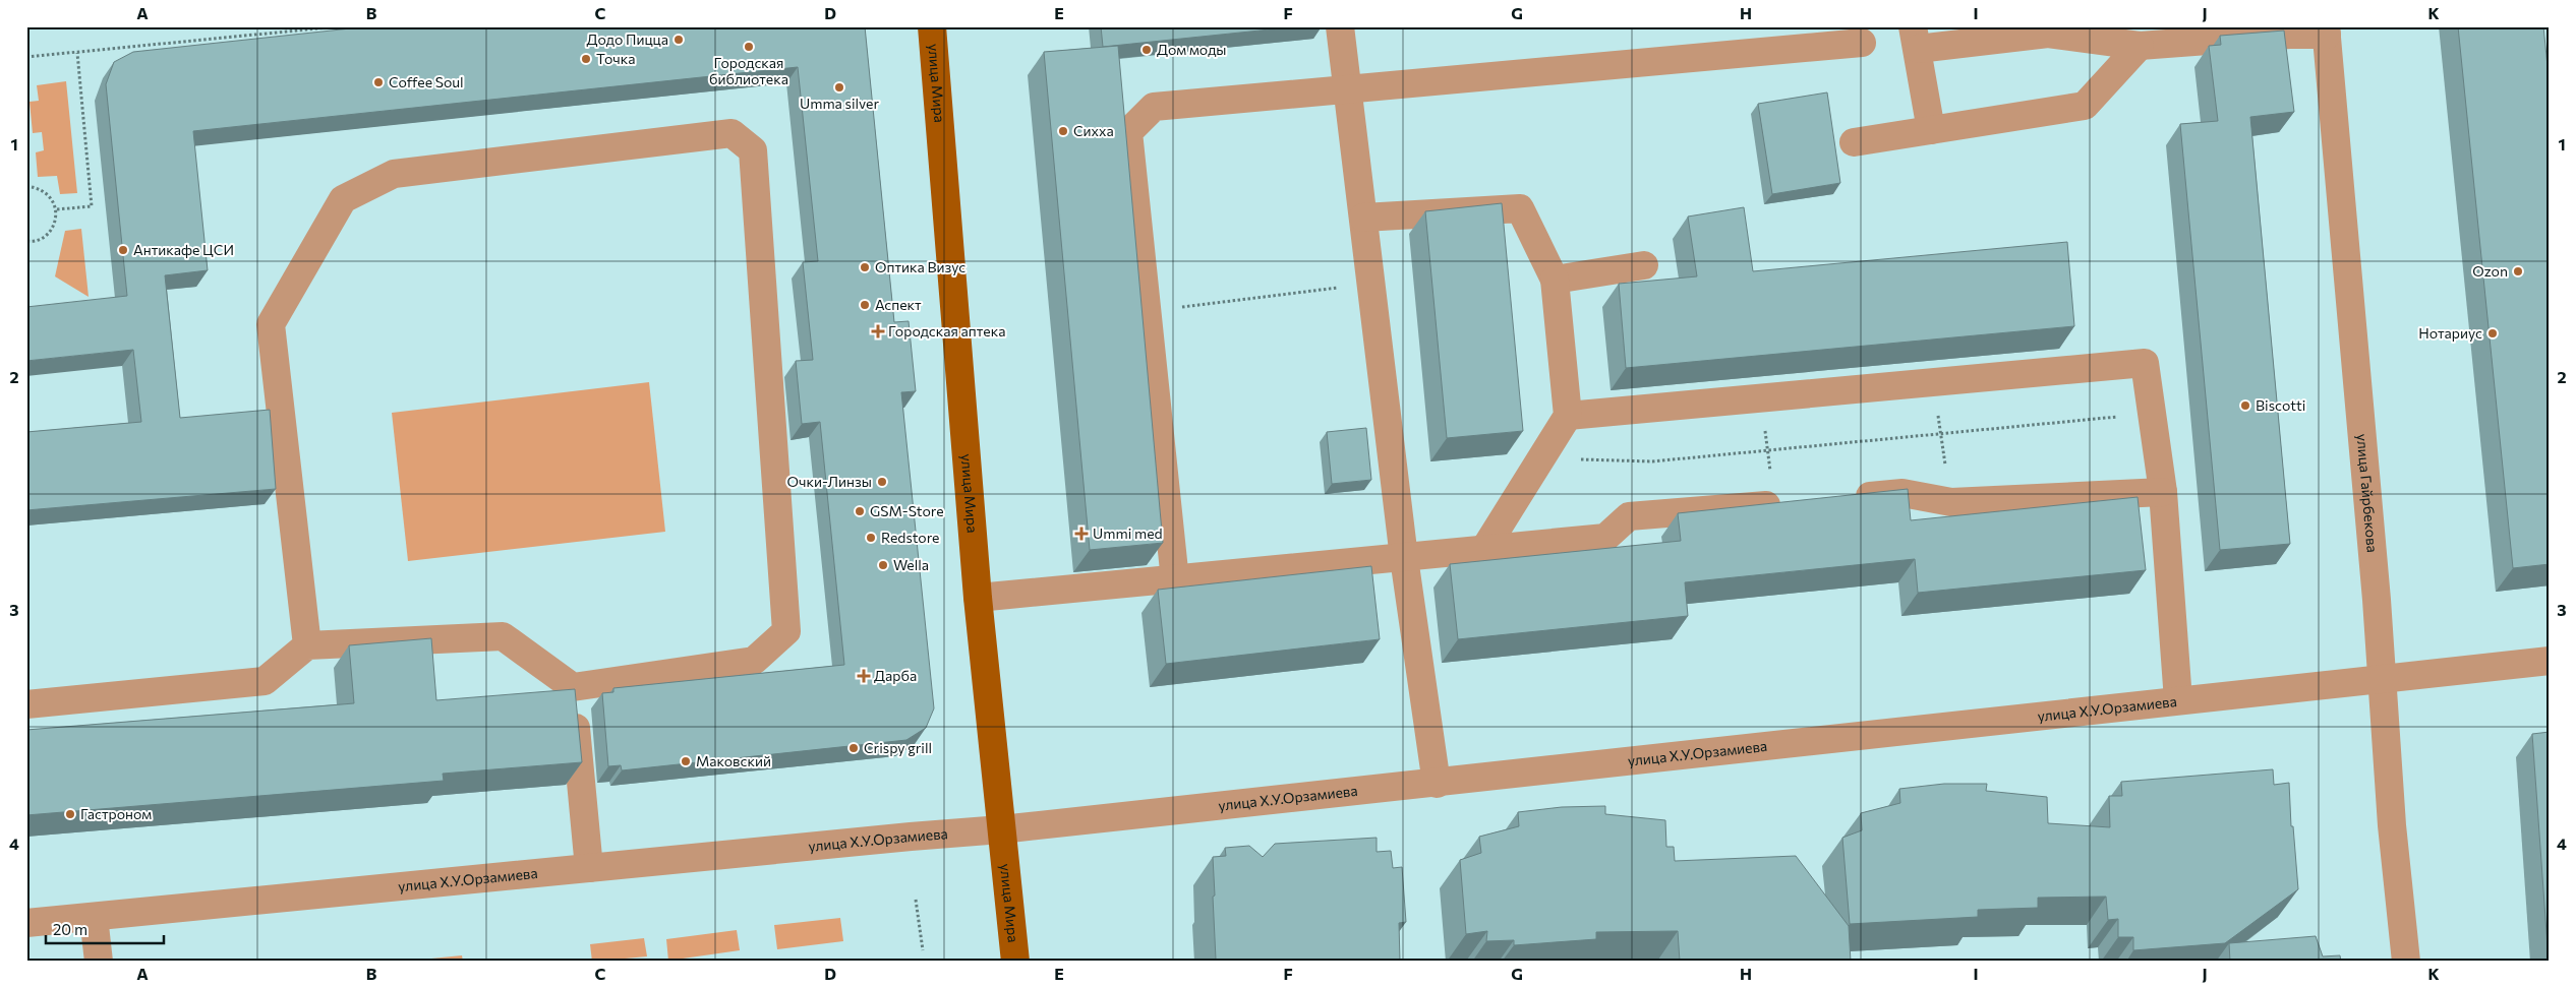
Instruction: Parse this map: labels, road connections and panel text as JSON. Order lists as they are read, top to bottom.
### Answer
{
  "streets": {
    "main road": ["улица Мира"],
    "street": ["улица Гайрбекова", "улица Х.У.Орзамиева"]
  },
  "crossings": [
    ["улица Мира", "улица Х.У.Орзамиева"],
    ["улица Гайрбекова", "улица Х.У.Орзамиева"]
  ],
  "places": {
    "other": [
      "Додо Пицца",
      "Городская библиотека",
      "Дом моды",
      "Точка",
      "Coffee Soul",
      "Umma silver",
      "Сихха",
      "Антикафе ЦСИ",
      "Оптика Визус",
      "Ozon",
      "Аспект",
      "Нотариус",
      "Biscotti",
      "Очки-Линзы",
      "GSM-Store",
      "Redstore",
      "Wella",
      "Crispy grill",
      "Маковский",
      "Гастроном"
    ],
    "health": ["Городская аптека", "Ummi med", "Дарба"]
  },
  "scale_bar": "20 m",
  "grid": {
    "columns": [
      "A",
      "B",
      "C",
      "D",
      "E",
      "F",
      "G",
      "H",
      "I",
      "J",
      "K"
    ],
    "rows": [
      "1",
      "2",
      "3",
      "4"
    ]
  }
}
